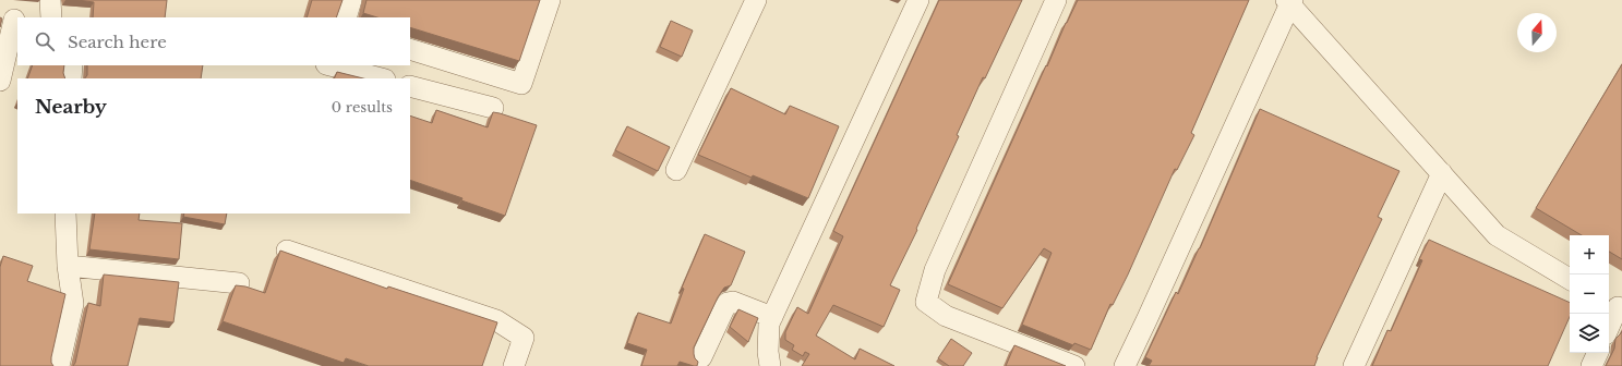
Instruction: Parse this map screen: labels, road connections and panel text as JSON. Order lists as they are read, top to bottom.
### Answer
{
  "north": "top",
  "page": {
    "search": "Search here",
    "heading": ["Nearby", "0 results"],
    "map_buttons": ["+", "−"]
  }
}
